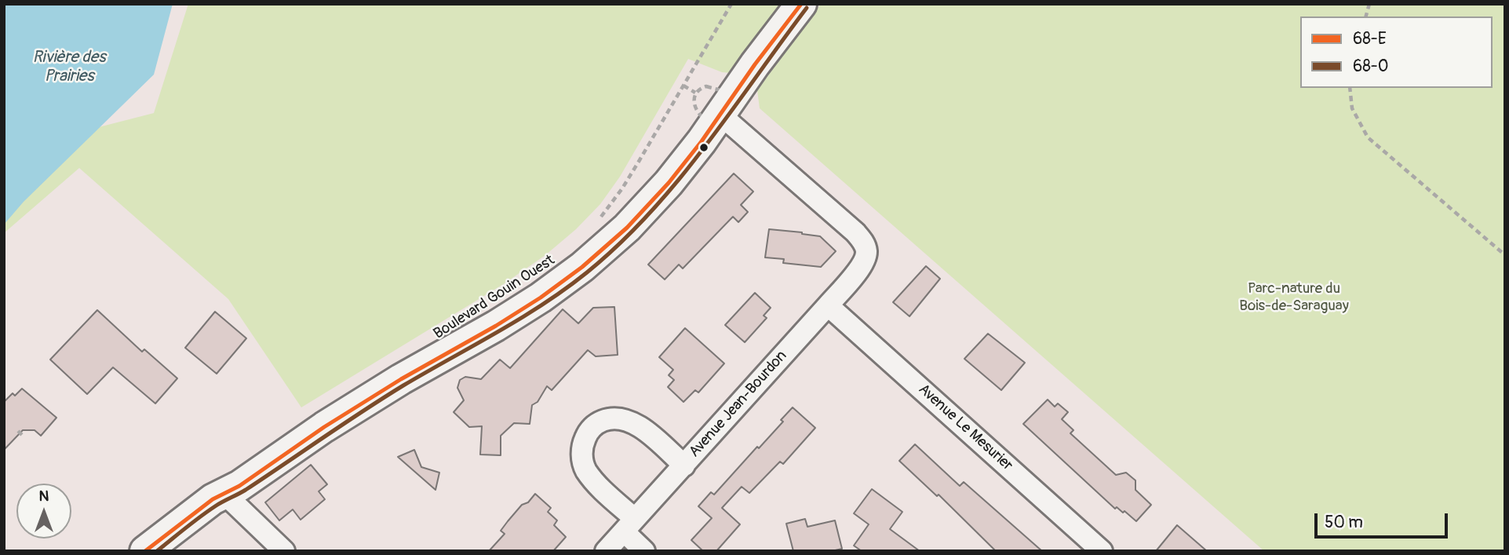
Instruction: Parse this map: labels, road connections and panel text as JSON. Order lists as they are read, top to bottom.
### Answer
{
  "streets": {
    "street": ["Boulevard Gouin Ouest", "Avenue Jean-Bourdon", "Avenue Le Mesurier"]
  },
  "crossings": [
    ["Boulevard Gouin Ouest", "Avenue Jean-Bourdon"],
    ["Avenue Jean-Bourdon", "Avenue Le Mesurier"]
  ],
  "water": ["Rivière des Prairies"],
  "parks": ["Parc-nature du Bois-de-Saraguay"],
  "lines": ["transit line 68-E", "transit line 68-O"],
  "legend": ["68-E", "68-O"],
  "scale_bar": "50 m",
  "north": "top"
}
